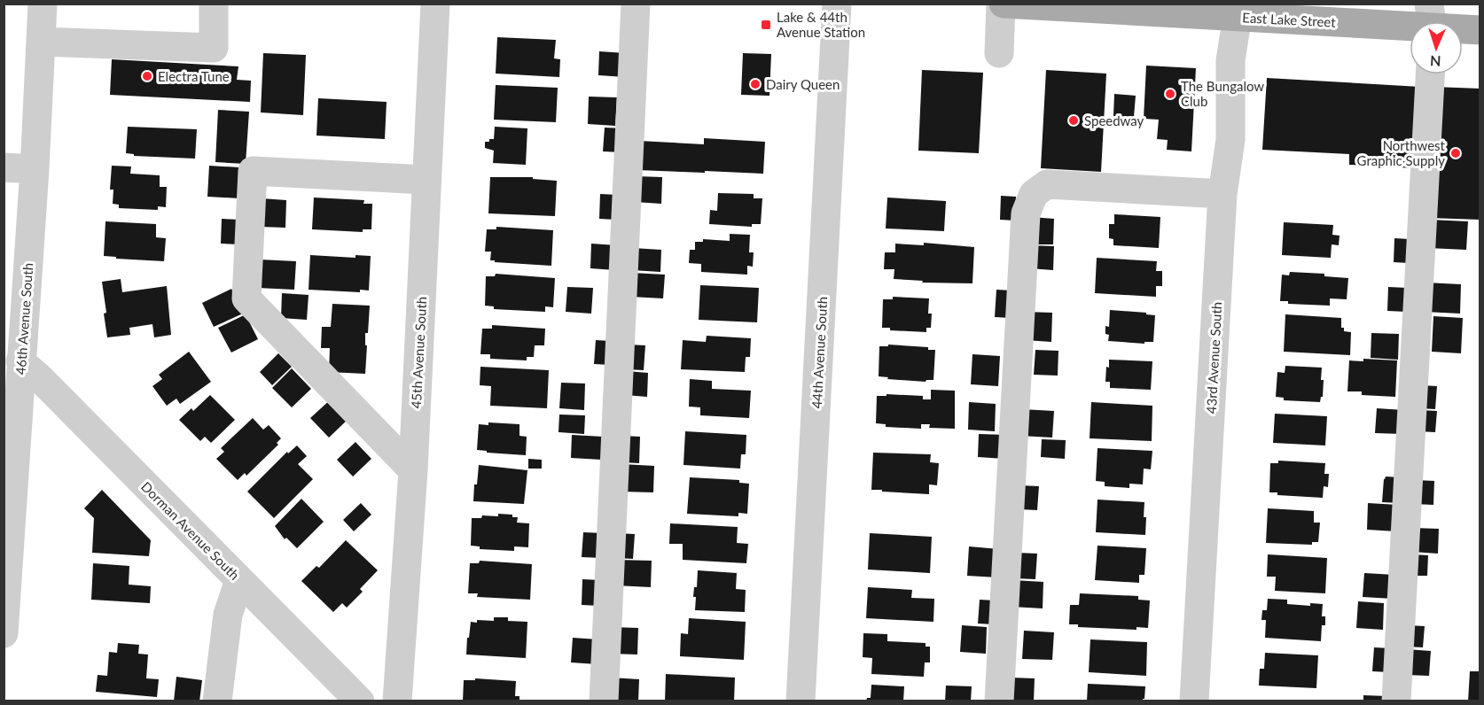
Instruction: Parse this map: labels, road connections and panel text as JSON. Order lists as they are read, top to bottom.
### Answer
{
  "streets": {
    "main road": ["East Lake Street"],
    "street": [
      "46th Avenue South",
      "45th Avenue South",
      "44th Avenue South",
      "43rd Avenue South",
      "Dorman Avenue South"
    ]
  },
  "crossings": [
    ["East Lake Street", "43rd Avenue South"],
    ["46th Avenue South", "Dorman Avenue South"]
  ],
  "places": {
    "transit": ["Lake & 44th Avenue Station"],
    "other": [
      "Electra Tune",
      "Dairy Queen",
      "The Bungalow Club",
      "Speedway",
      "Northwest Graphic Supply"
    ]
  },
  "north": "bottom"
}
